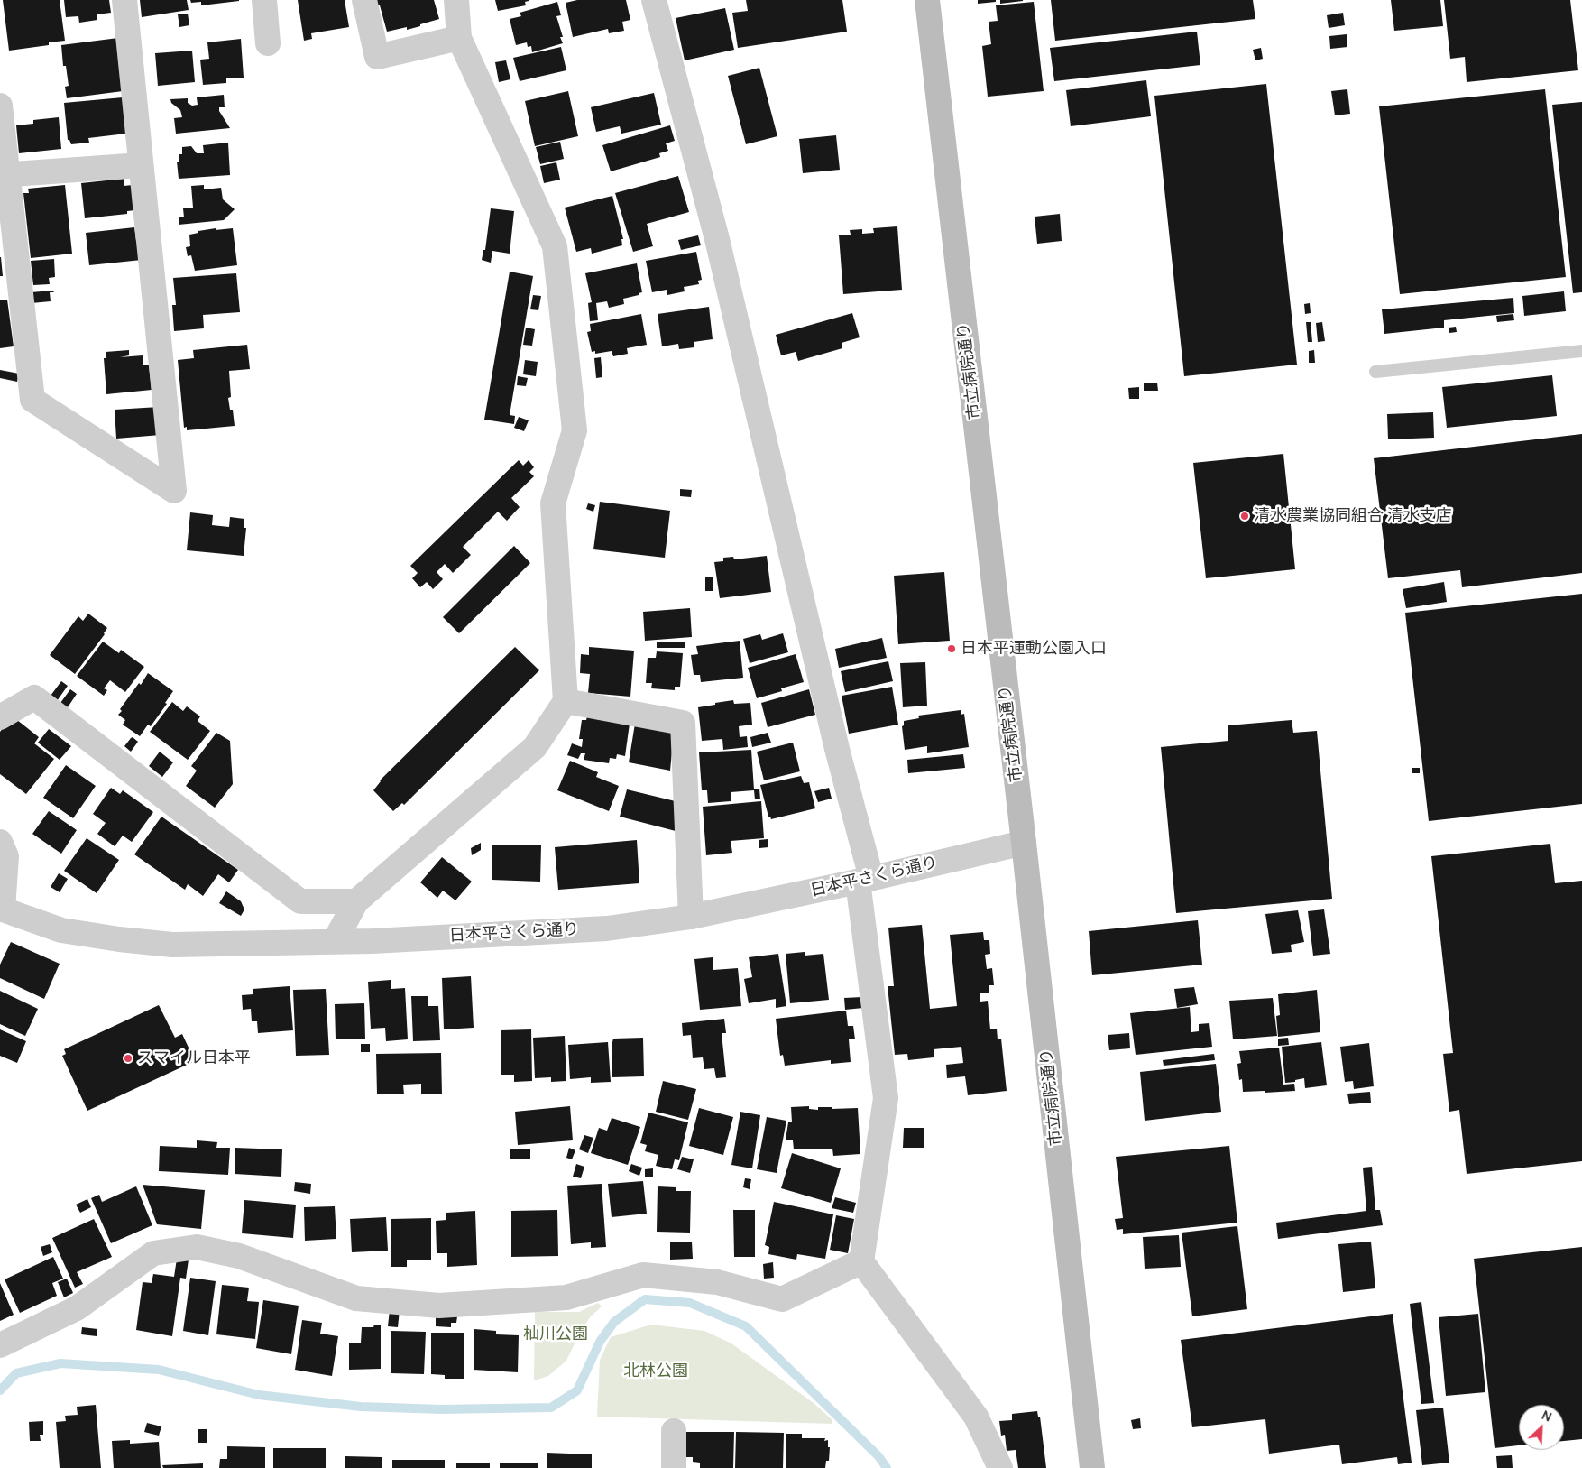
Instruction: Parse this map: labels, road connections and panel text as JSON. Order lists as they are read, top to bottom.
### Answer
{
  "streets": {
    "main road": ["市立病院通り"],
    "street": ["日本平さくら通り"]
  },
  "crossings": [
    ["市立病院通り", "日本平さくら通り"]
  ],
  "parks": ["杣川公園", "北林公園"],
  "places": ["清水農業協同組合 清水支店", "日本平運動公園入口", "スマイル日本平"],
  "north": "top right"
}
